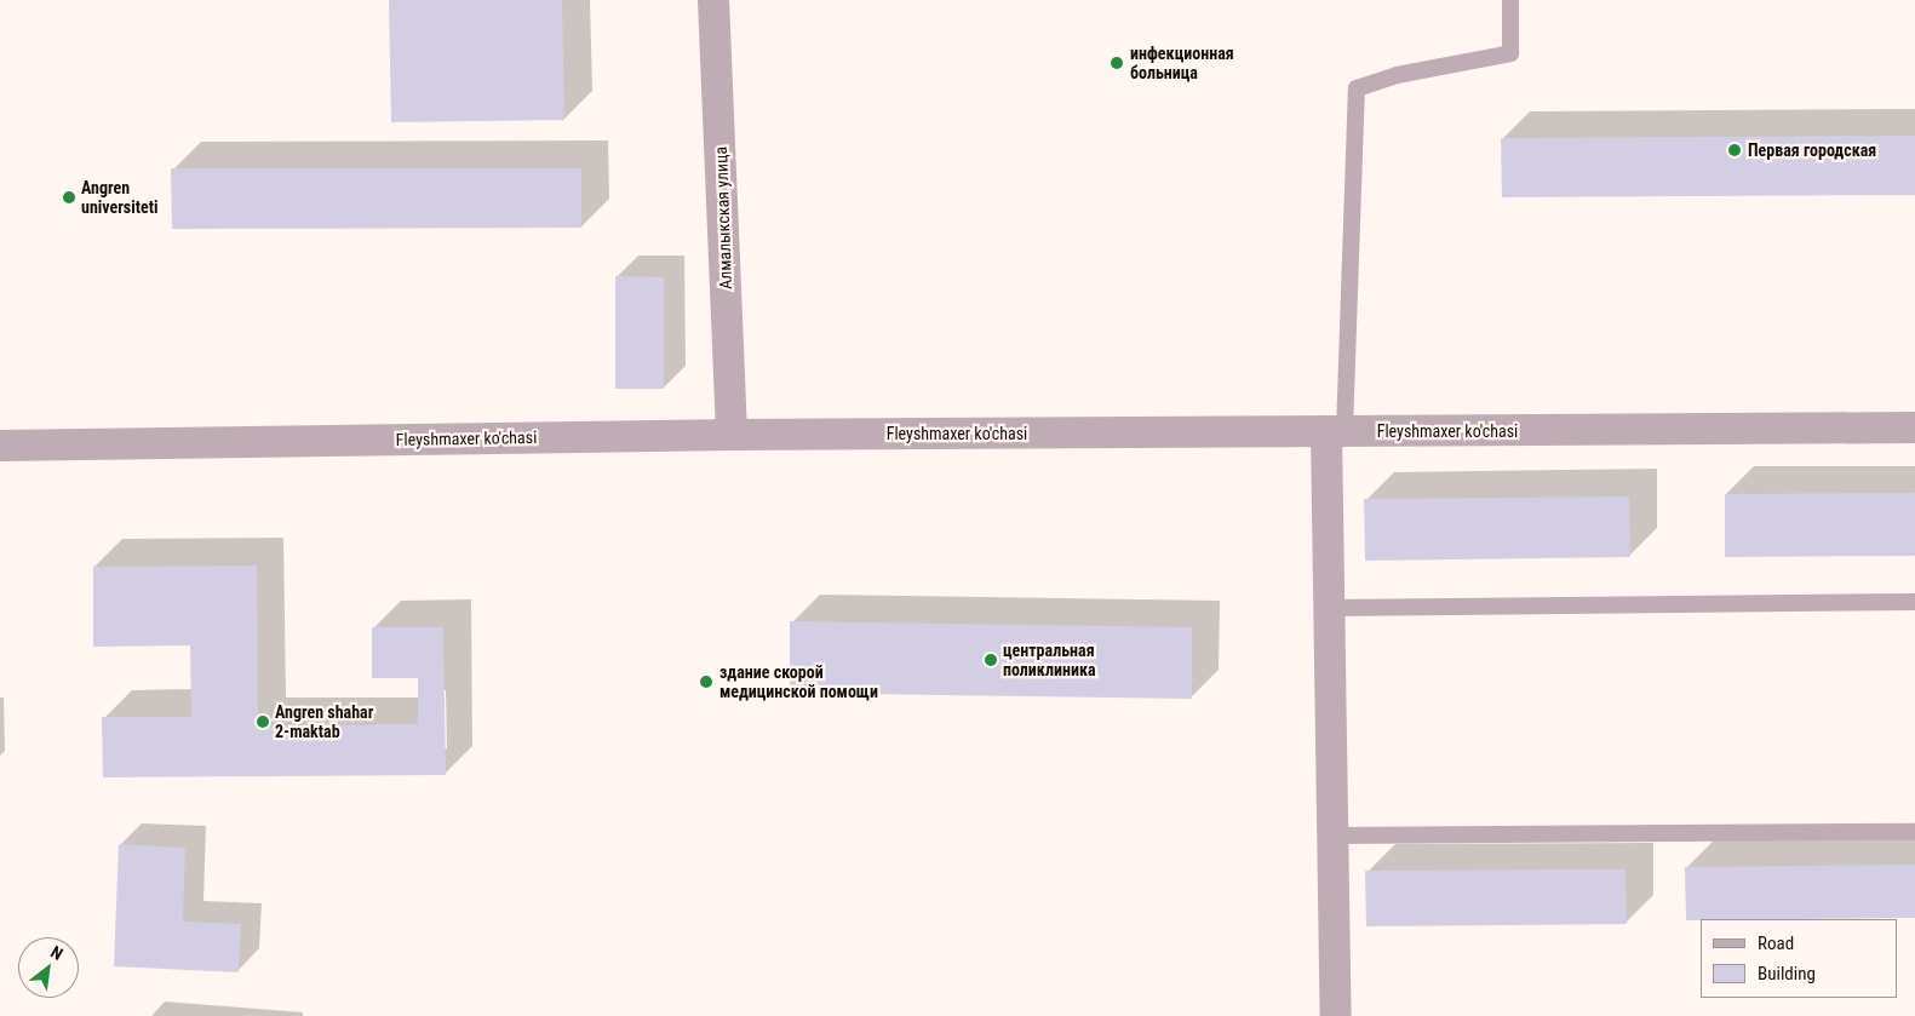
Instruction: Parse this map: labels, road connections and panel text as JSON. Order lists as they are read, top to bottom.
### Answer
{
  "streets": {
    "street": ["Алмалыкская улица", "Fleyshmaxer ko'chasi"]
  },
  "crossings": [
    ["Алмалыкская улица", "Fleyshmaxer ko'chasi"]
  ],
  "places": [
    "инфекционная больница",
    "Первая городская",
    "Angren universiteti",
    "центральная поликлиника",
    "здание скорой медицинской помощи",
    "Angren shahar 2-maktab"
  ],
  "legend": ["Road", "Building"],
  "north": "top right"
}
